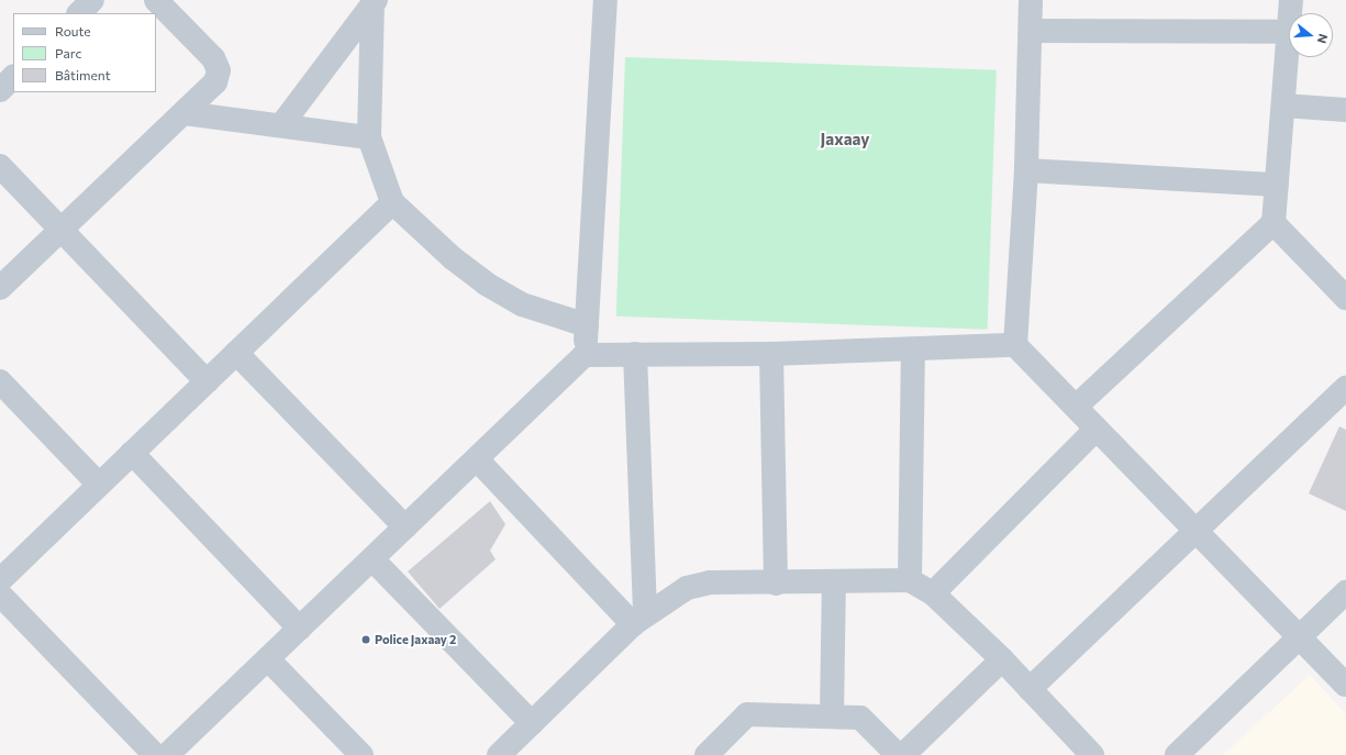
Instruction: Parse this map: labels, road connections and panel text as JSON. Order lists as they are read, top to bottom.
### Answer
{
  "districts": ["Jaxaay"],
  "places": ["Police Jaxaay 2"],
  "legend": ["Route", "Parc", "Bâtiment"],
  "north": "right"
}
